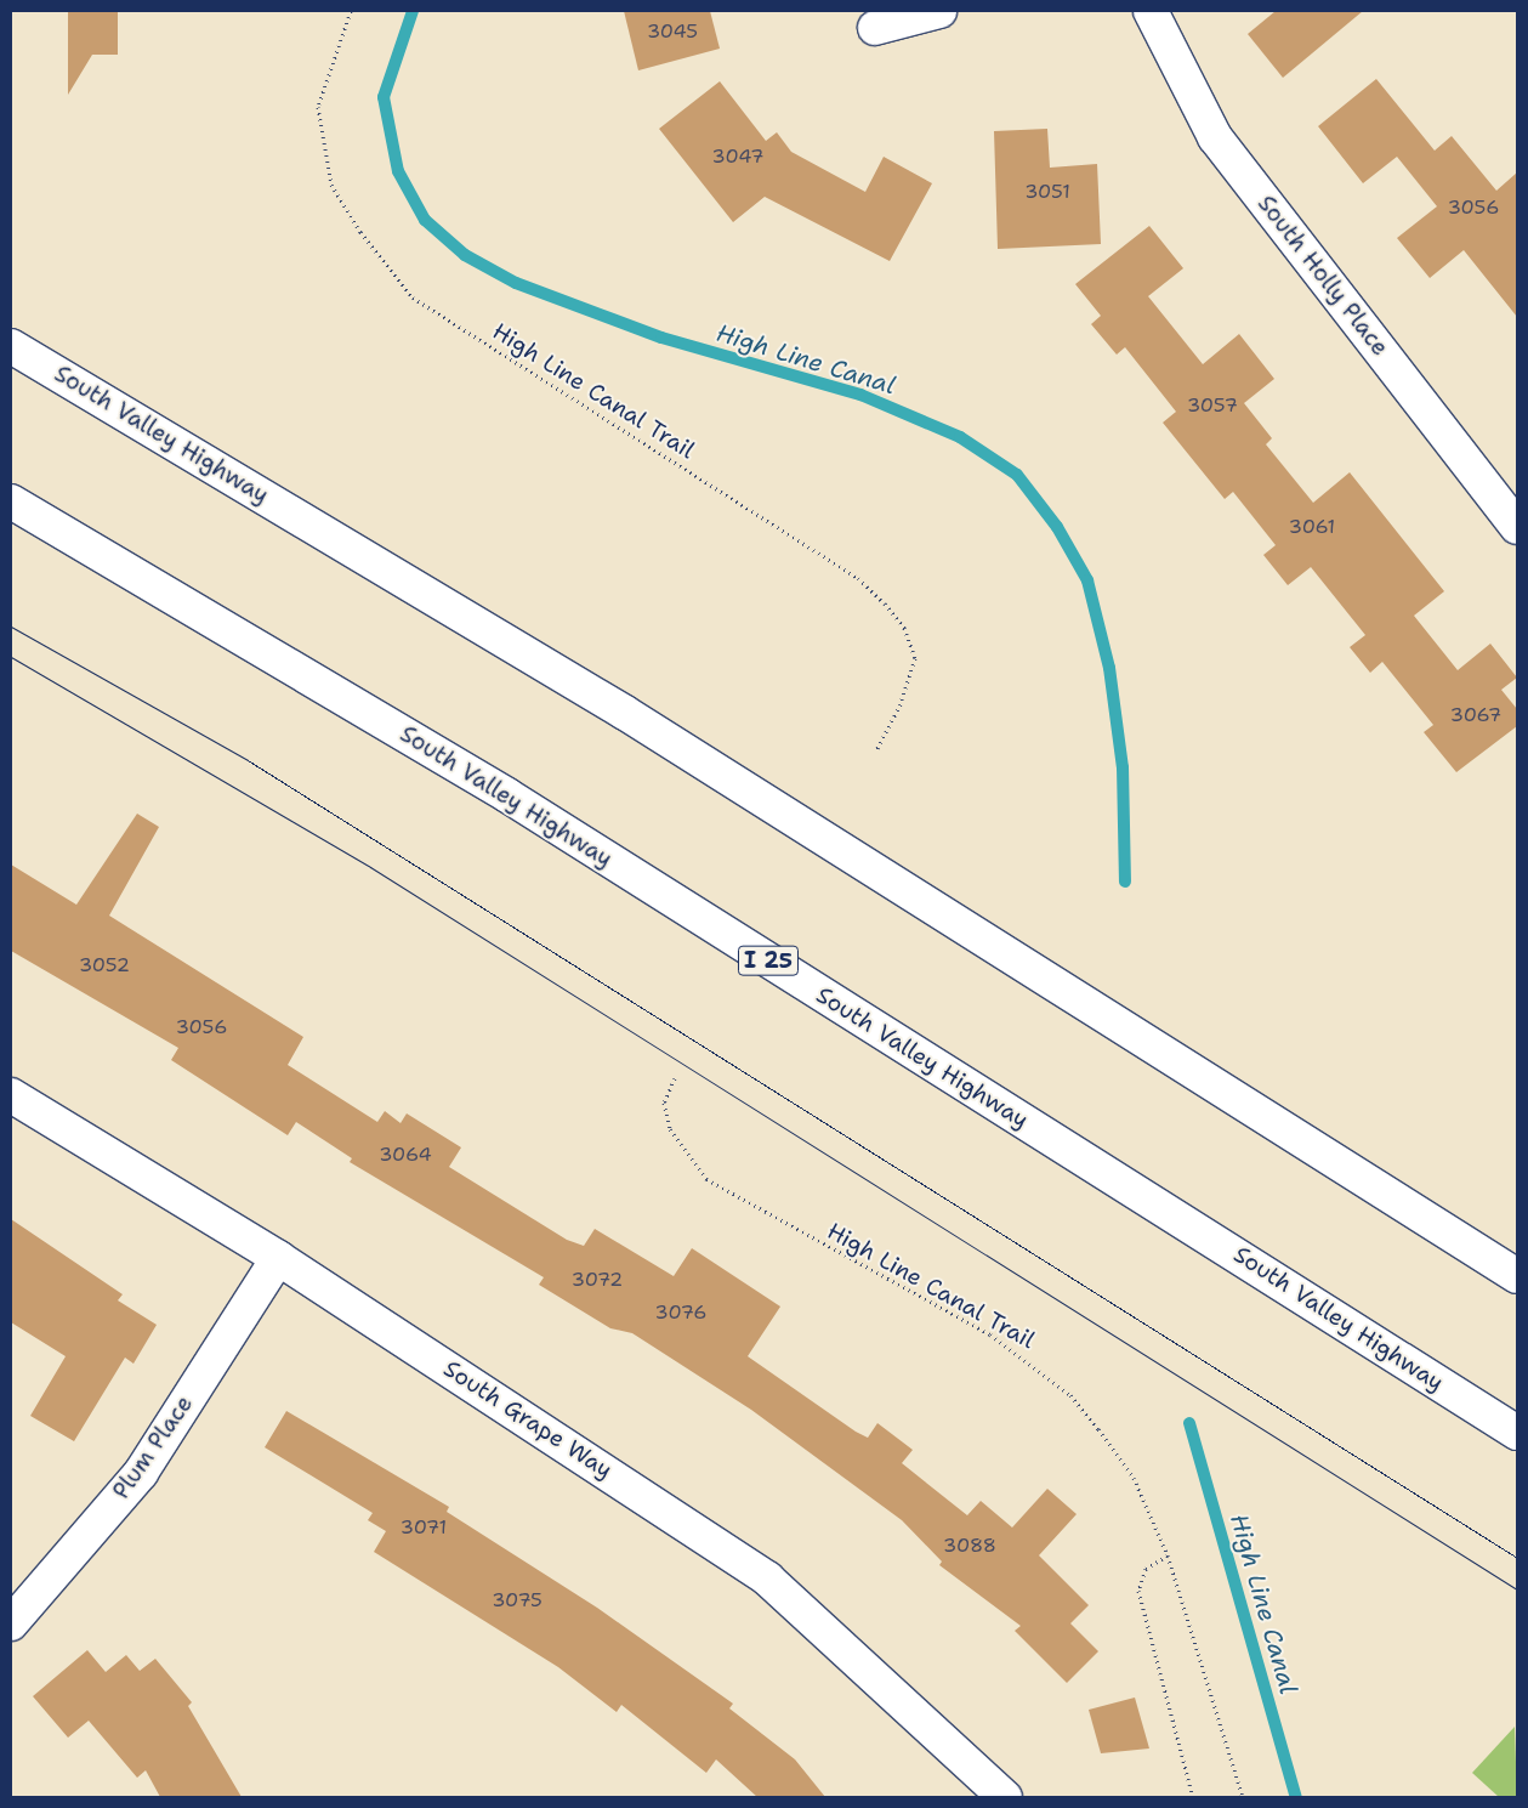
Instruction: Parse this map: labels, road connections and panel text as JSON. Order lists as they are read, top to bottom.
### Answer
{
  "streets": {
    "main road": [
      "South Holly Place",
      "South Valley Highway",
      "I 25",
      "South Grape Way",
      "Plum Place"
    ],
    "path": ["High Line Canal Trail"]
  },
  "crossings": [
    ["South Grape Way", "Plum Place"]
  ],
  "water": ["High Line Canal"],
  "house_numbers": [
    "3045",
    "3047",
    "3051",
    "3056",
    "3057",
    "3061",
    "3067",
    "3052",
    "3056",
    "3064",
    "3072",
    "3076",
    "3071",
    "3088",
    "3075"
  ]
}
